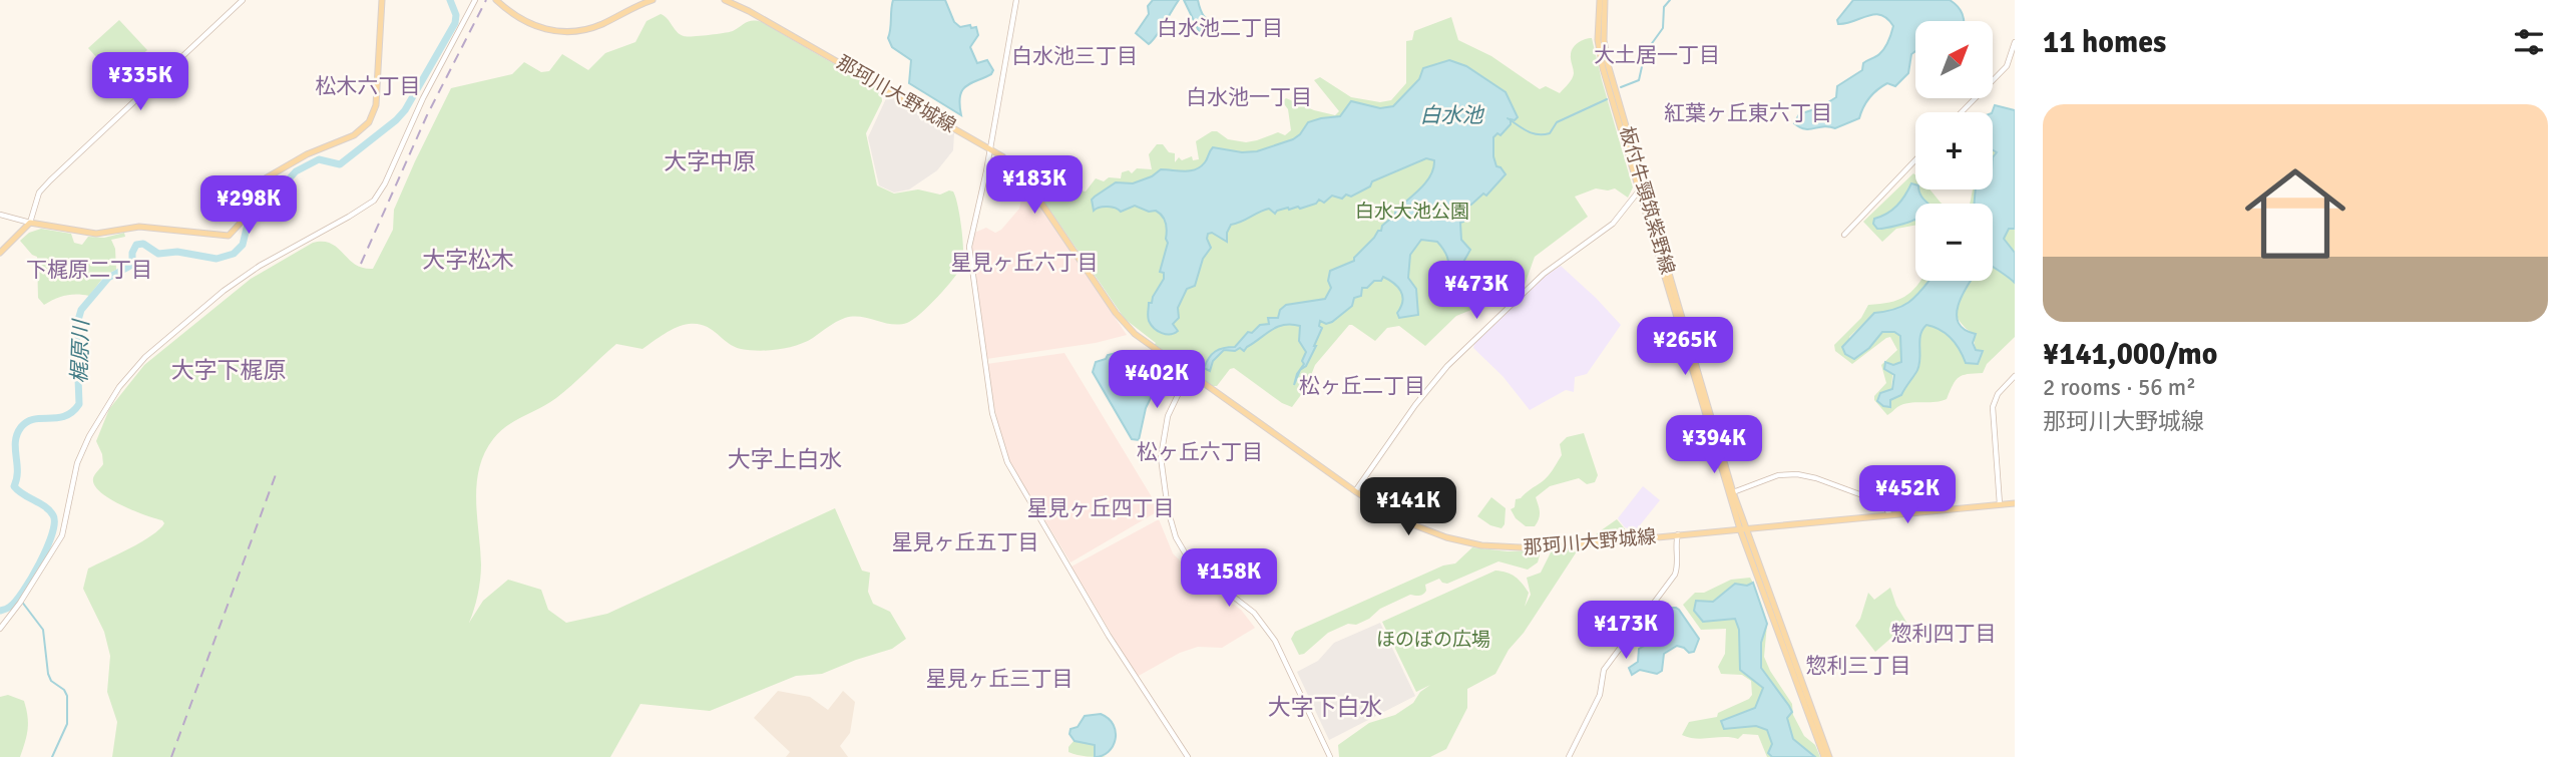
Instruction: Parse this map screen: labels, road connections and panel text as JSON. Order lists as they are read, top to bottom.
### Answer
{
  "streets": {
    "main road": ["那珂川大野城線", "板付牛頸筑紫野線"]
  },
  "crossings": [
    ["那珂川大野城線", "板付牛頸筑紫野線"]
  ],
  "districts": [
    "白水池二丁目",
    "大土居一丁目",
    "白水池三丁目",
    "松木六丁目",
    "白水池一丁目",
    "紅葉ヶ丘東六丁目",
    "大字中原",
    "大字松木",
    "星見ヶ丘六丁目",
    "下梶原二丁目",
    "大字下梶原",
    "松ヶ丘二丁目",
    "松ヶ丘六丁目",
    "大字上白水",
    "星見ヶ丘四丁目",
    "星見ヶ丘五丁目",
    "惣利四丁目",
    "惣利三丁目",
    "星見ヶ丘三丁目",
    "大字下白水"
  ],
  "water": ["白水池", "梶原川"],
  "parks": ["白水大池公園", "ほのぼの広場"],
  "north": "top right",
  "page": {
    "heading": "11 homes",
    "map_buttons": ["+", "−"],
    "price": [
      "¥335K",
      "¥183K",
      "¥298K",
      "¥473K",
      "¥265K",
      "¥402K",
      "¥394K",
      "¥452K",
      "¥141K",
      "¥158K",
      "¥173K"
    ],
    "list": [
      {
        "name": "¥141,000/mo",
        "note": "2 rooms · 56 m² · 那珂川大野城線"
      }
    ]
  }
}
